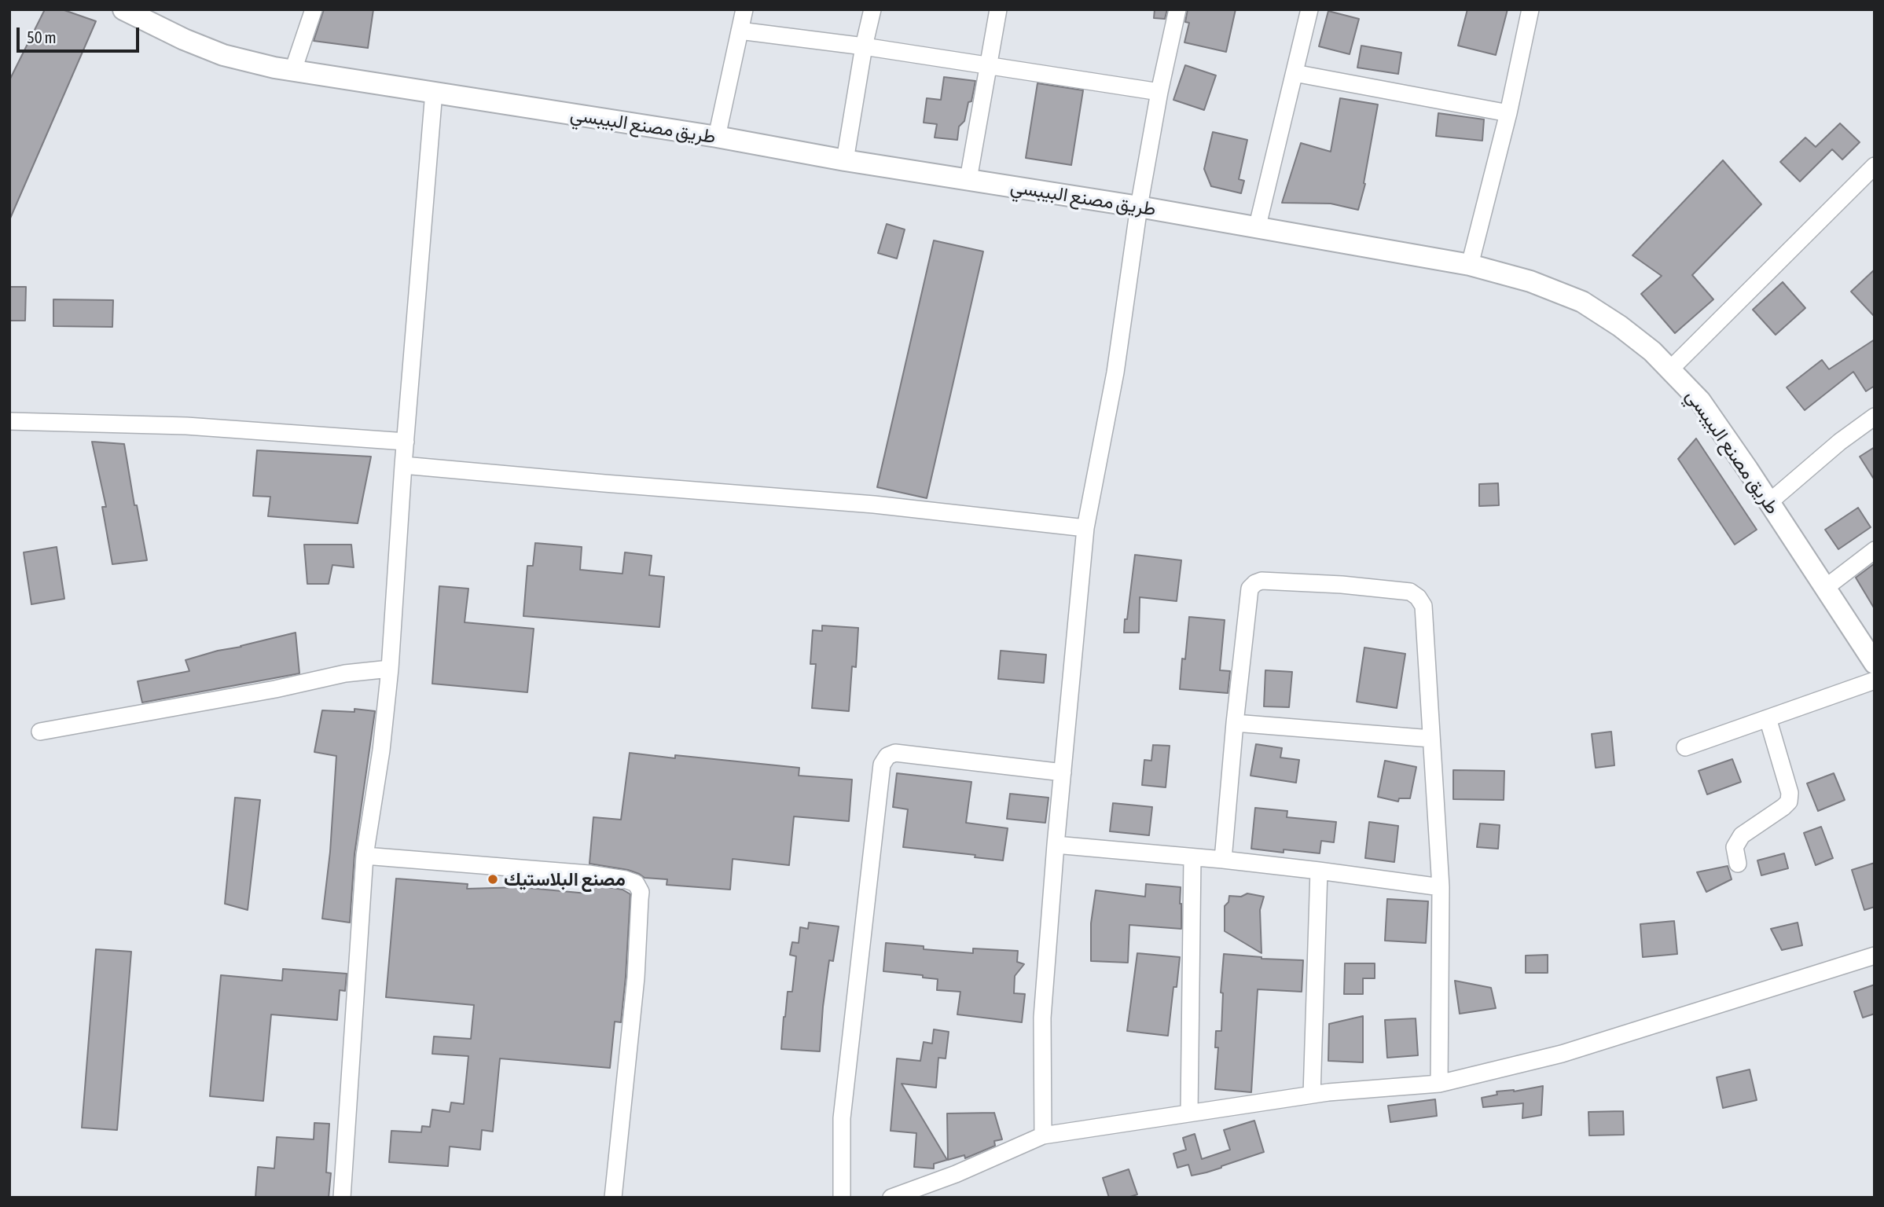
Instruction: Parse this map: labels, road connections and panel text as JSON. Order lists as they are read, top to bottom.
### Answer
{
  "streets": {
    "main road": ["طريق مصنع البيبسي"]
  },
  "places": ["مصنع البلاستيك"],
  "scale_bar": "50 m"
}
